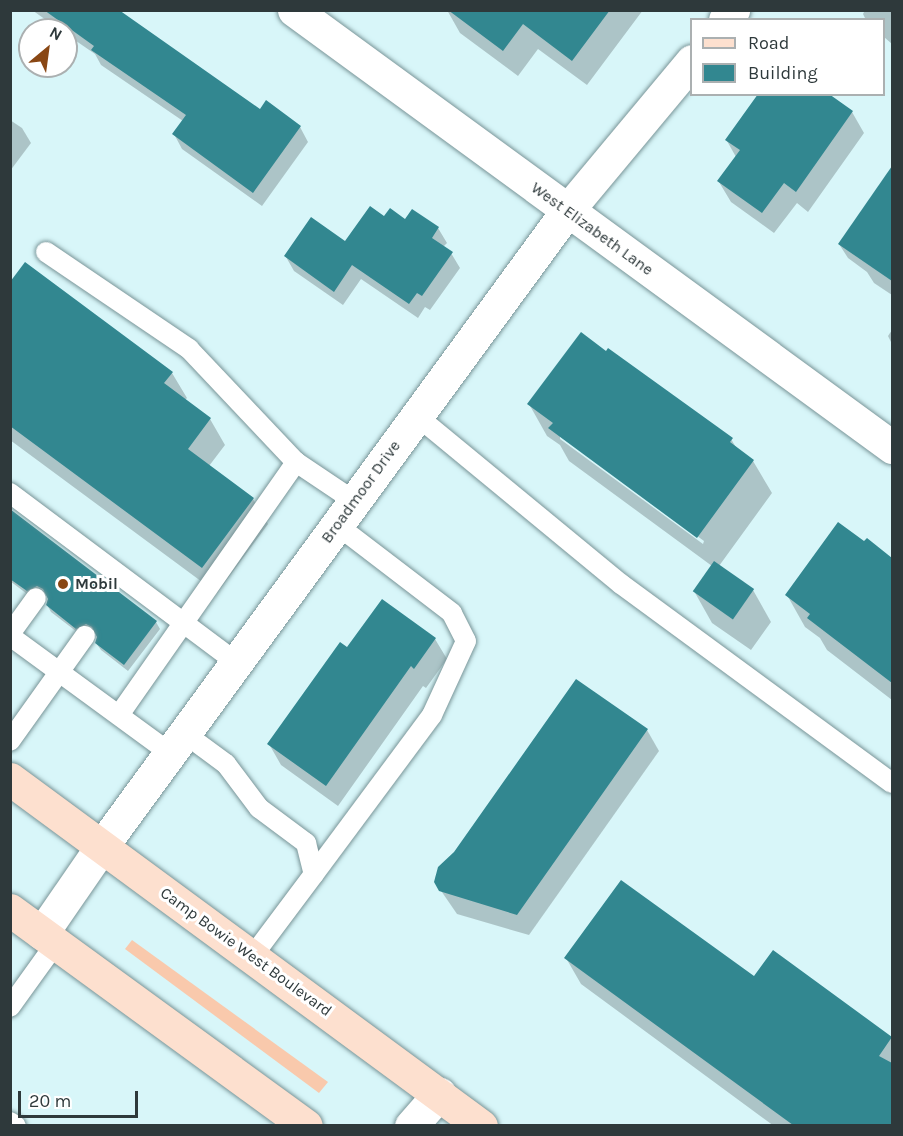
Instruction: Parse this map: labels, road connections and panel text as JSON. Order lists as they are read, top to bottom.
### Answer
{
  "streets": {
    "main road": ["Camp Bowie West Boulevard"],
    "street": ["West Elizabeth Lane", "Broadmoor Drive"]
  },
  "crossings": [
    ["West Elizabeth Lane", "Broadmoor Drive"],
    ["Broadmoor Drive", "Camp Bowie West Boulevard"]
  ],
  "places": ["Mobil"],
  "legend": ["Road", "Building"],
  "scale_bar": "20 m",
  "north": "top right"
}
